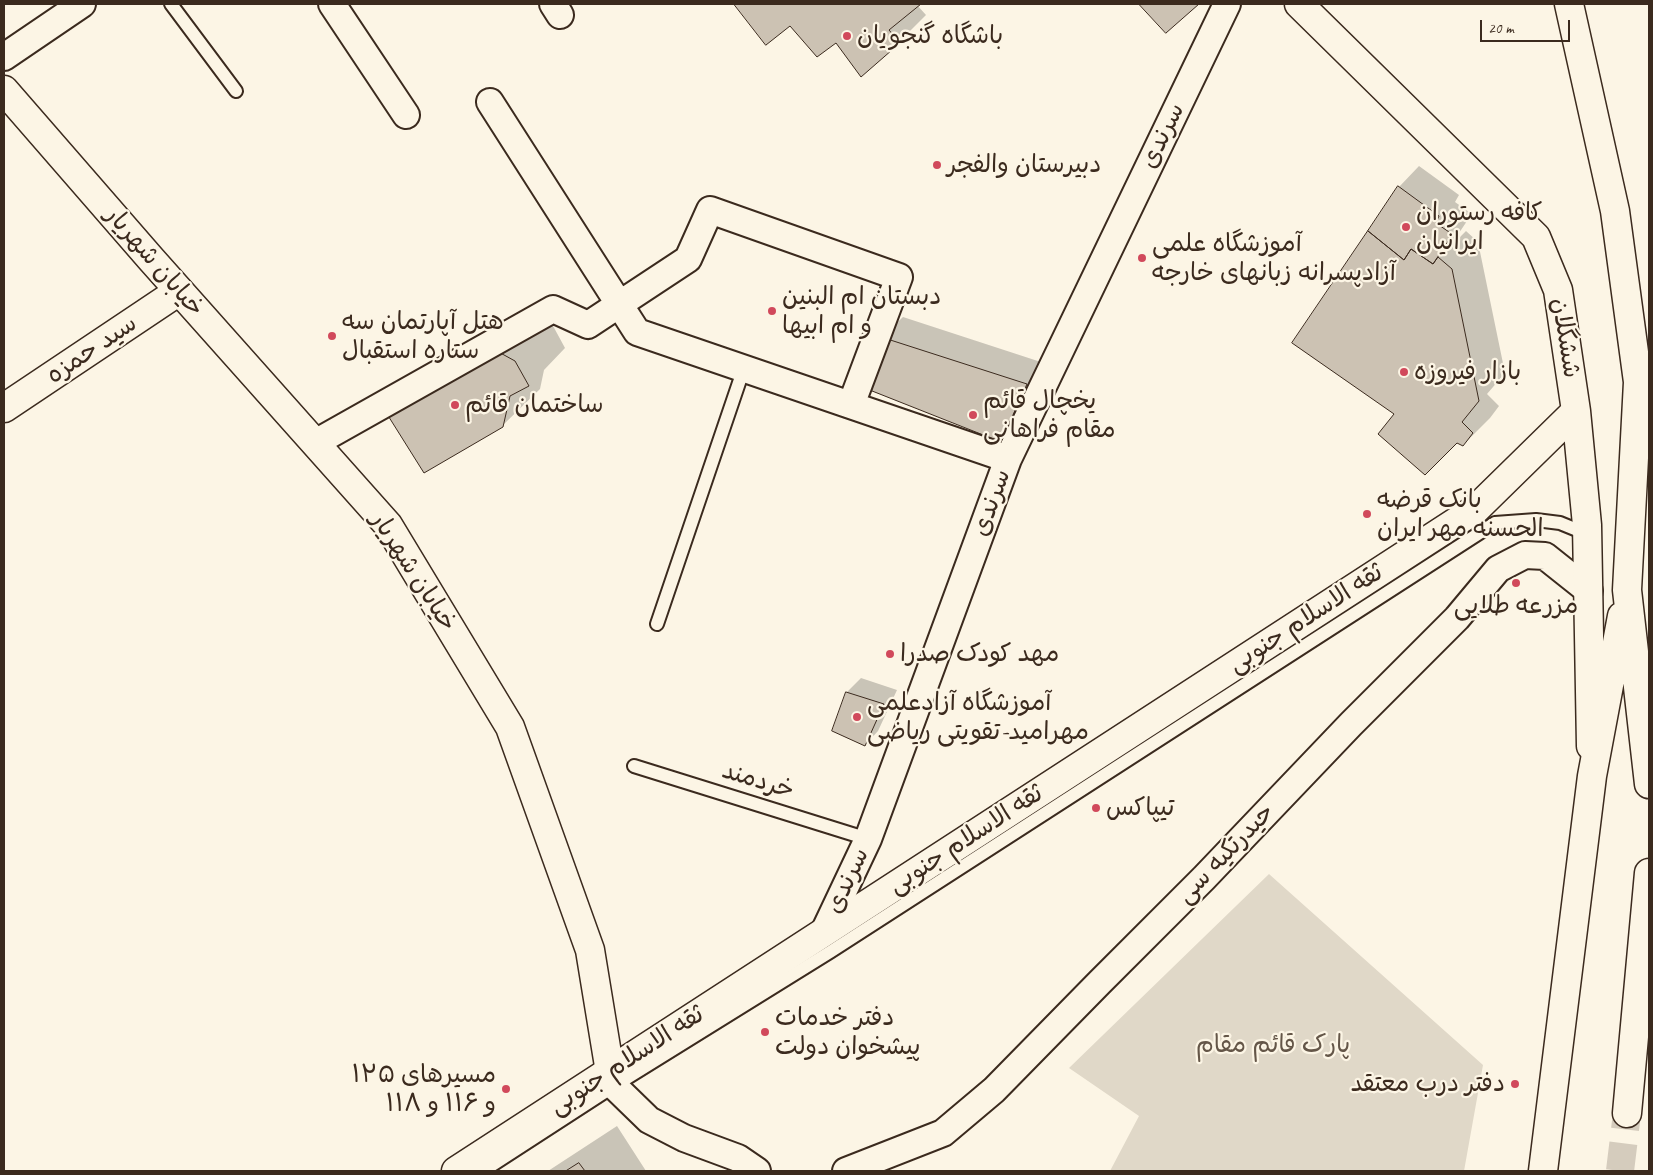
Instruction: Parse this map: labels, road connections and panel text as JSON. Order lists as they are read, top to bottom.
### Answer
{
  "streets": {
    "main road": [
      "خیابان شهریار",
      "ششگلان",
      "سید حمزه",
      "ثقه الاسلام جنوبی"
    ],
    "street": ["سرندی", "حیدرتکیه سی"],
    "lane": ["خردمند"]
  },
  "crossings": [
    ["سرندی", "ثقه الاسلام جنوبی"],
    ["سرندی", "خردمند"],
    ["خیابان شهریار", "سید حمزه"],
    ["خیابان شهریار", "ثقه الاسلام جنوبی"],
    ["ششگلان", "ثقه الاسلام جنوبی"],
    ["ششگلان", "حیدرتکیه سی"]
  ],
  "parks": ["پارک قائم مقام"],
  "places": [
    "باشگاه گنجویان",
    "دبیرستان والفجر",
    "کافه رستوران ایرانیان",
    "آموزشگاه علمی آزادپسرانه زبانهای خارجه",
    "دبستان ام البنین و ام ابیها",
    "هتل آپارتمان سه ستاره استقبال",
    "بازار فیروزه",
    "ساختمان قائم",
    "یخچال قائم مقام فراهانی",
    "بانک قرضه الحسنه مهر ایران",
    "مزرعه طلایی",
    "مهد کودک صدرا",
    "آموزشگاه آزادعلمی مهرامید-تقویتی ریاضی",
    "تیپاکس",
    "دفتر خدمات پیشخوان دولت",
    "دفتر درب معتقد",
    "مسیرهای ۱۲۵ و ۱۱۶ و ۱۱۸"
  ],
  "scale_bar": "20 m"
}
